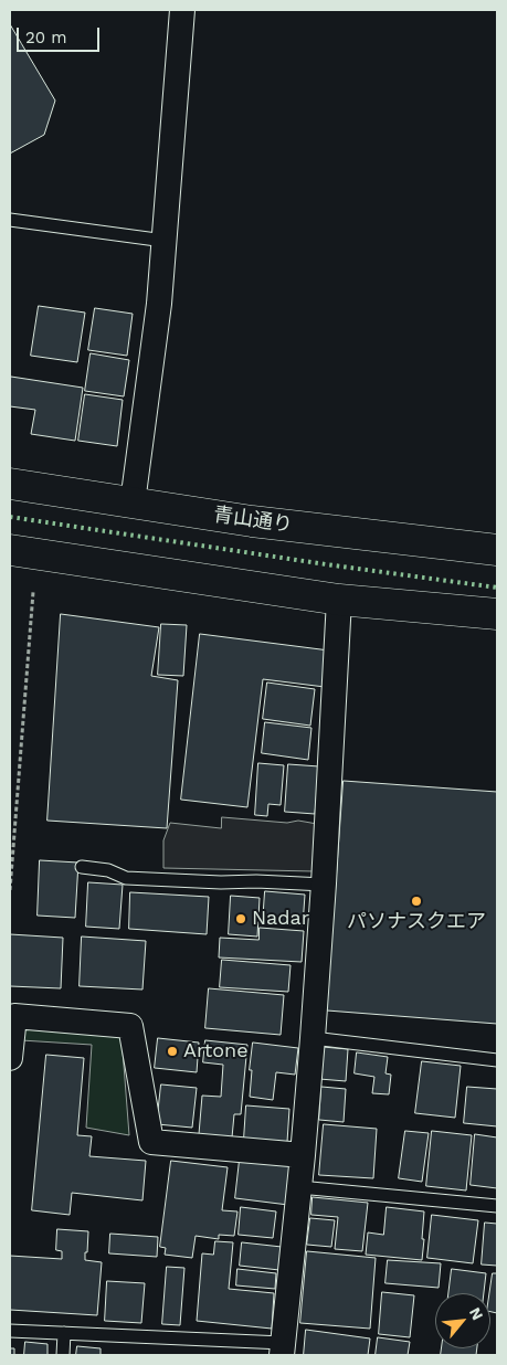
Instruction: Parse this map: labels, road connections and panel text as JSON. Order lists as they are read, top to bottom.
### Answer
{
  "streets": {
    "highway": ["青山通り"]
  },
  "places": ["パソナスクエア", "Nadar", "Artone"],
  "scale_bar": "20 m",
  "north": "top right"
}
